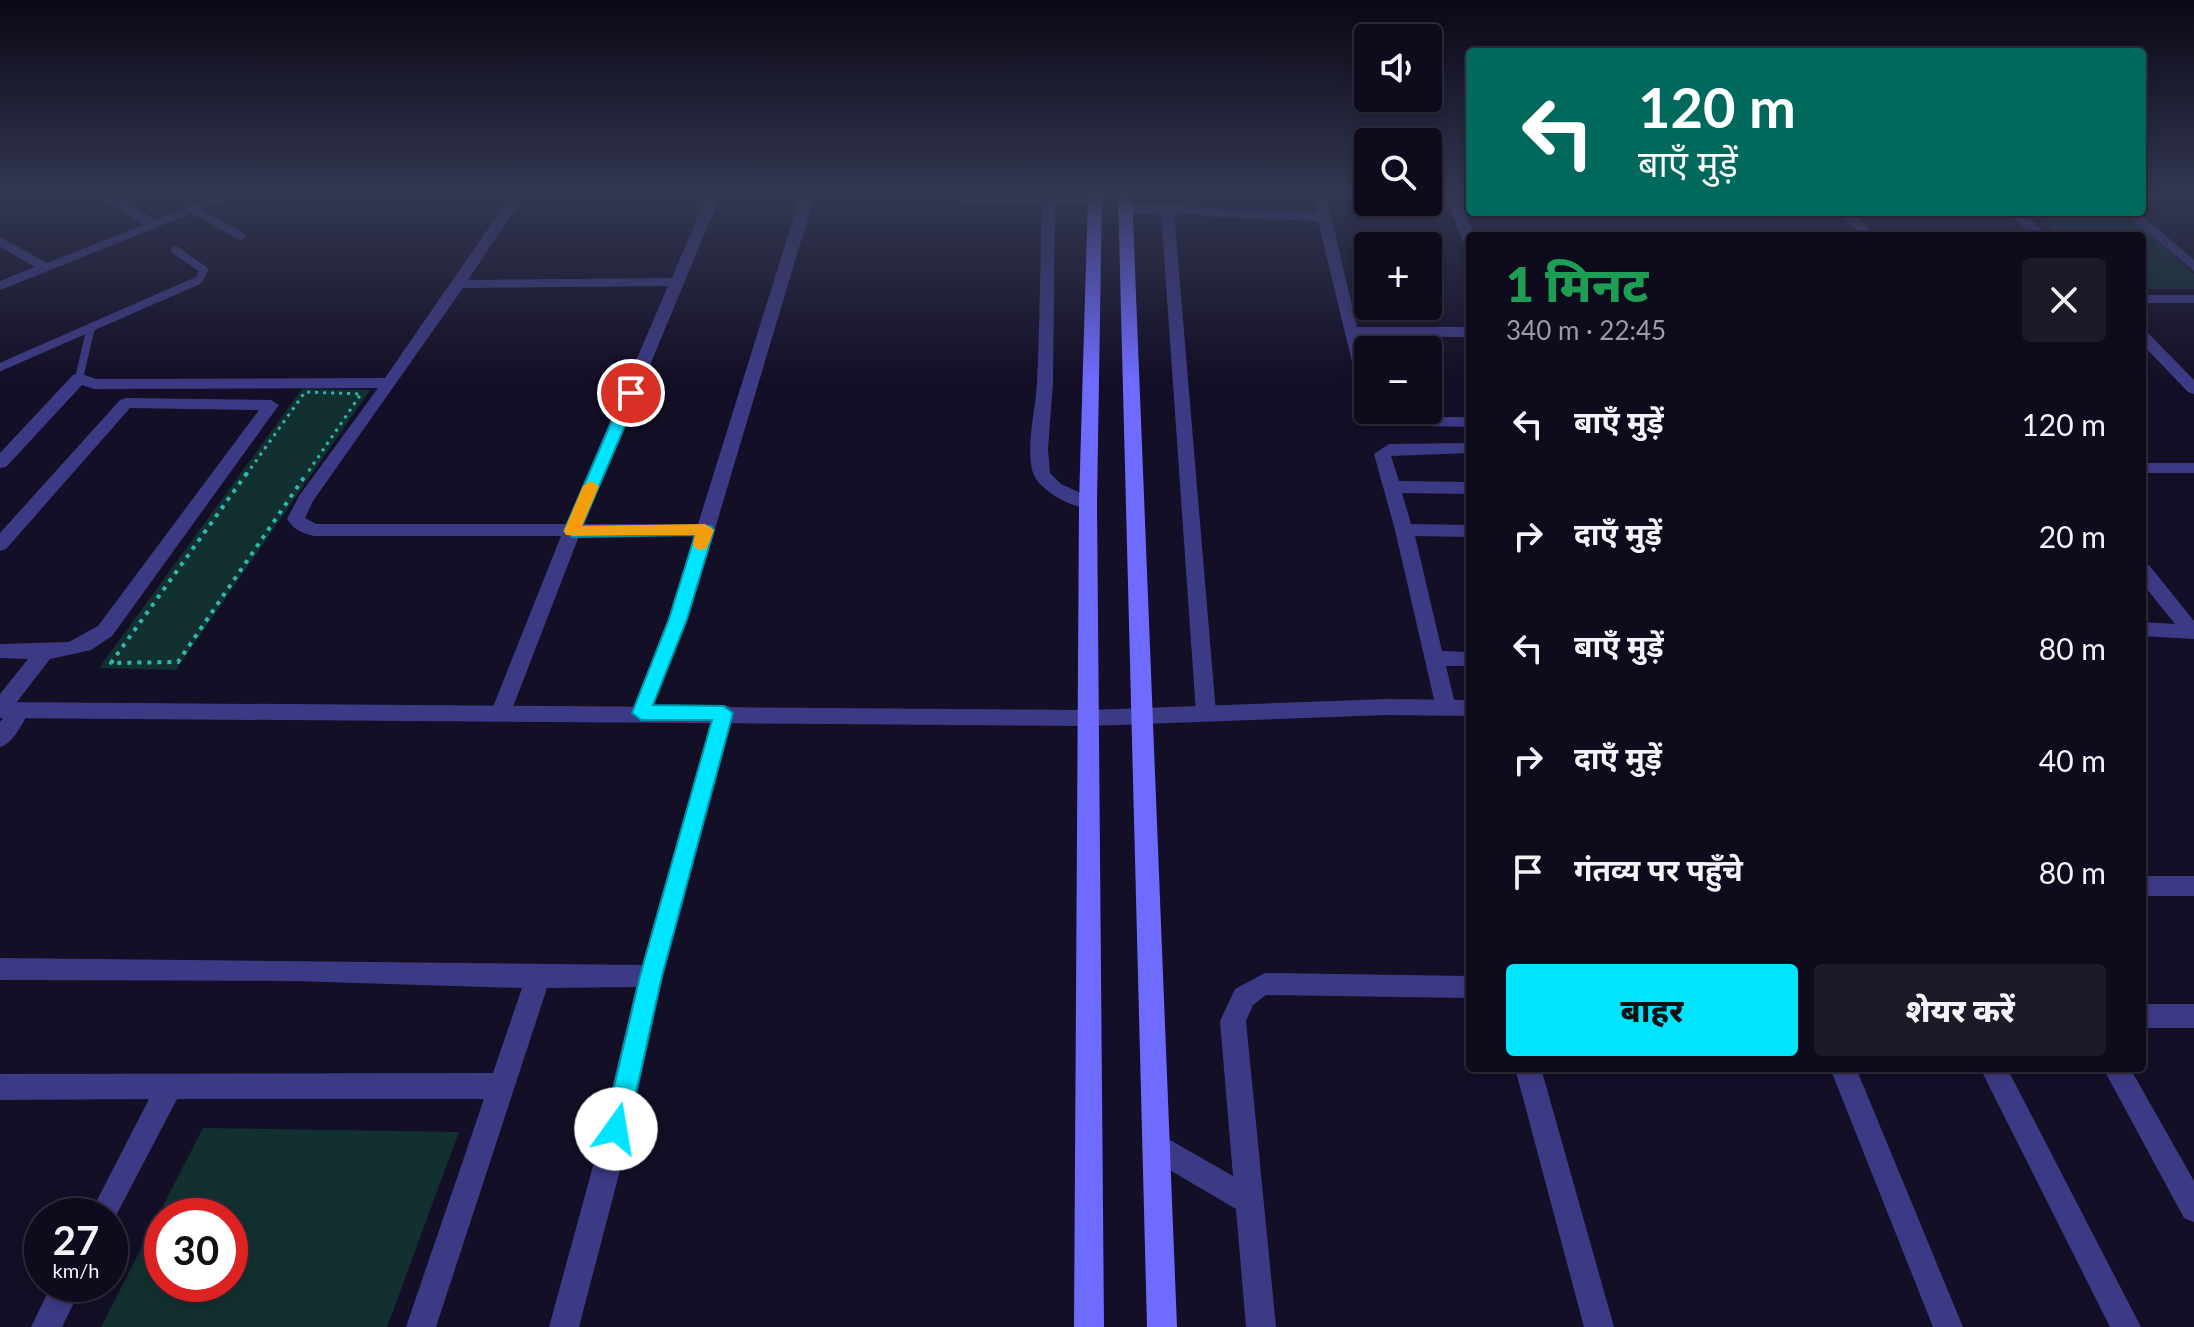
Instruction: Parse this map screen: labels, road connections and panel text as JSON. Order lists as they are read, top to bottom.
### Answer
{
  "page": {
    "map_buttons": ["+", "−"],
    "turn": ["120 m", "बाएँ मुड़ें"],
    "heading": ["1 मिनट", "340 m · 22:45"],
    "list": [
      {
        "name": "बाएँ मुड़ें",
        "value": "120 m"
      },
      {
        "name": "दाएँ मुड़ें",
        "value": "20 m"
      },
      {
        "name": "बाएँ मुड़ें",
        "value": "80 m"
      },
      {
        "name": "दाएँ मुड़ें",
        "value": "40 m"
      },
      {
        "name": "गंतव्य पर पहुँचे",
        "value": "80 m"
      }
    ],
    "buttons": ["बाहर", "शेयर करें"],
    "speed": "27 km/h",
    "limit": "30"
  }
}
